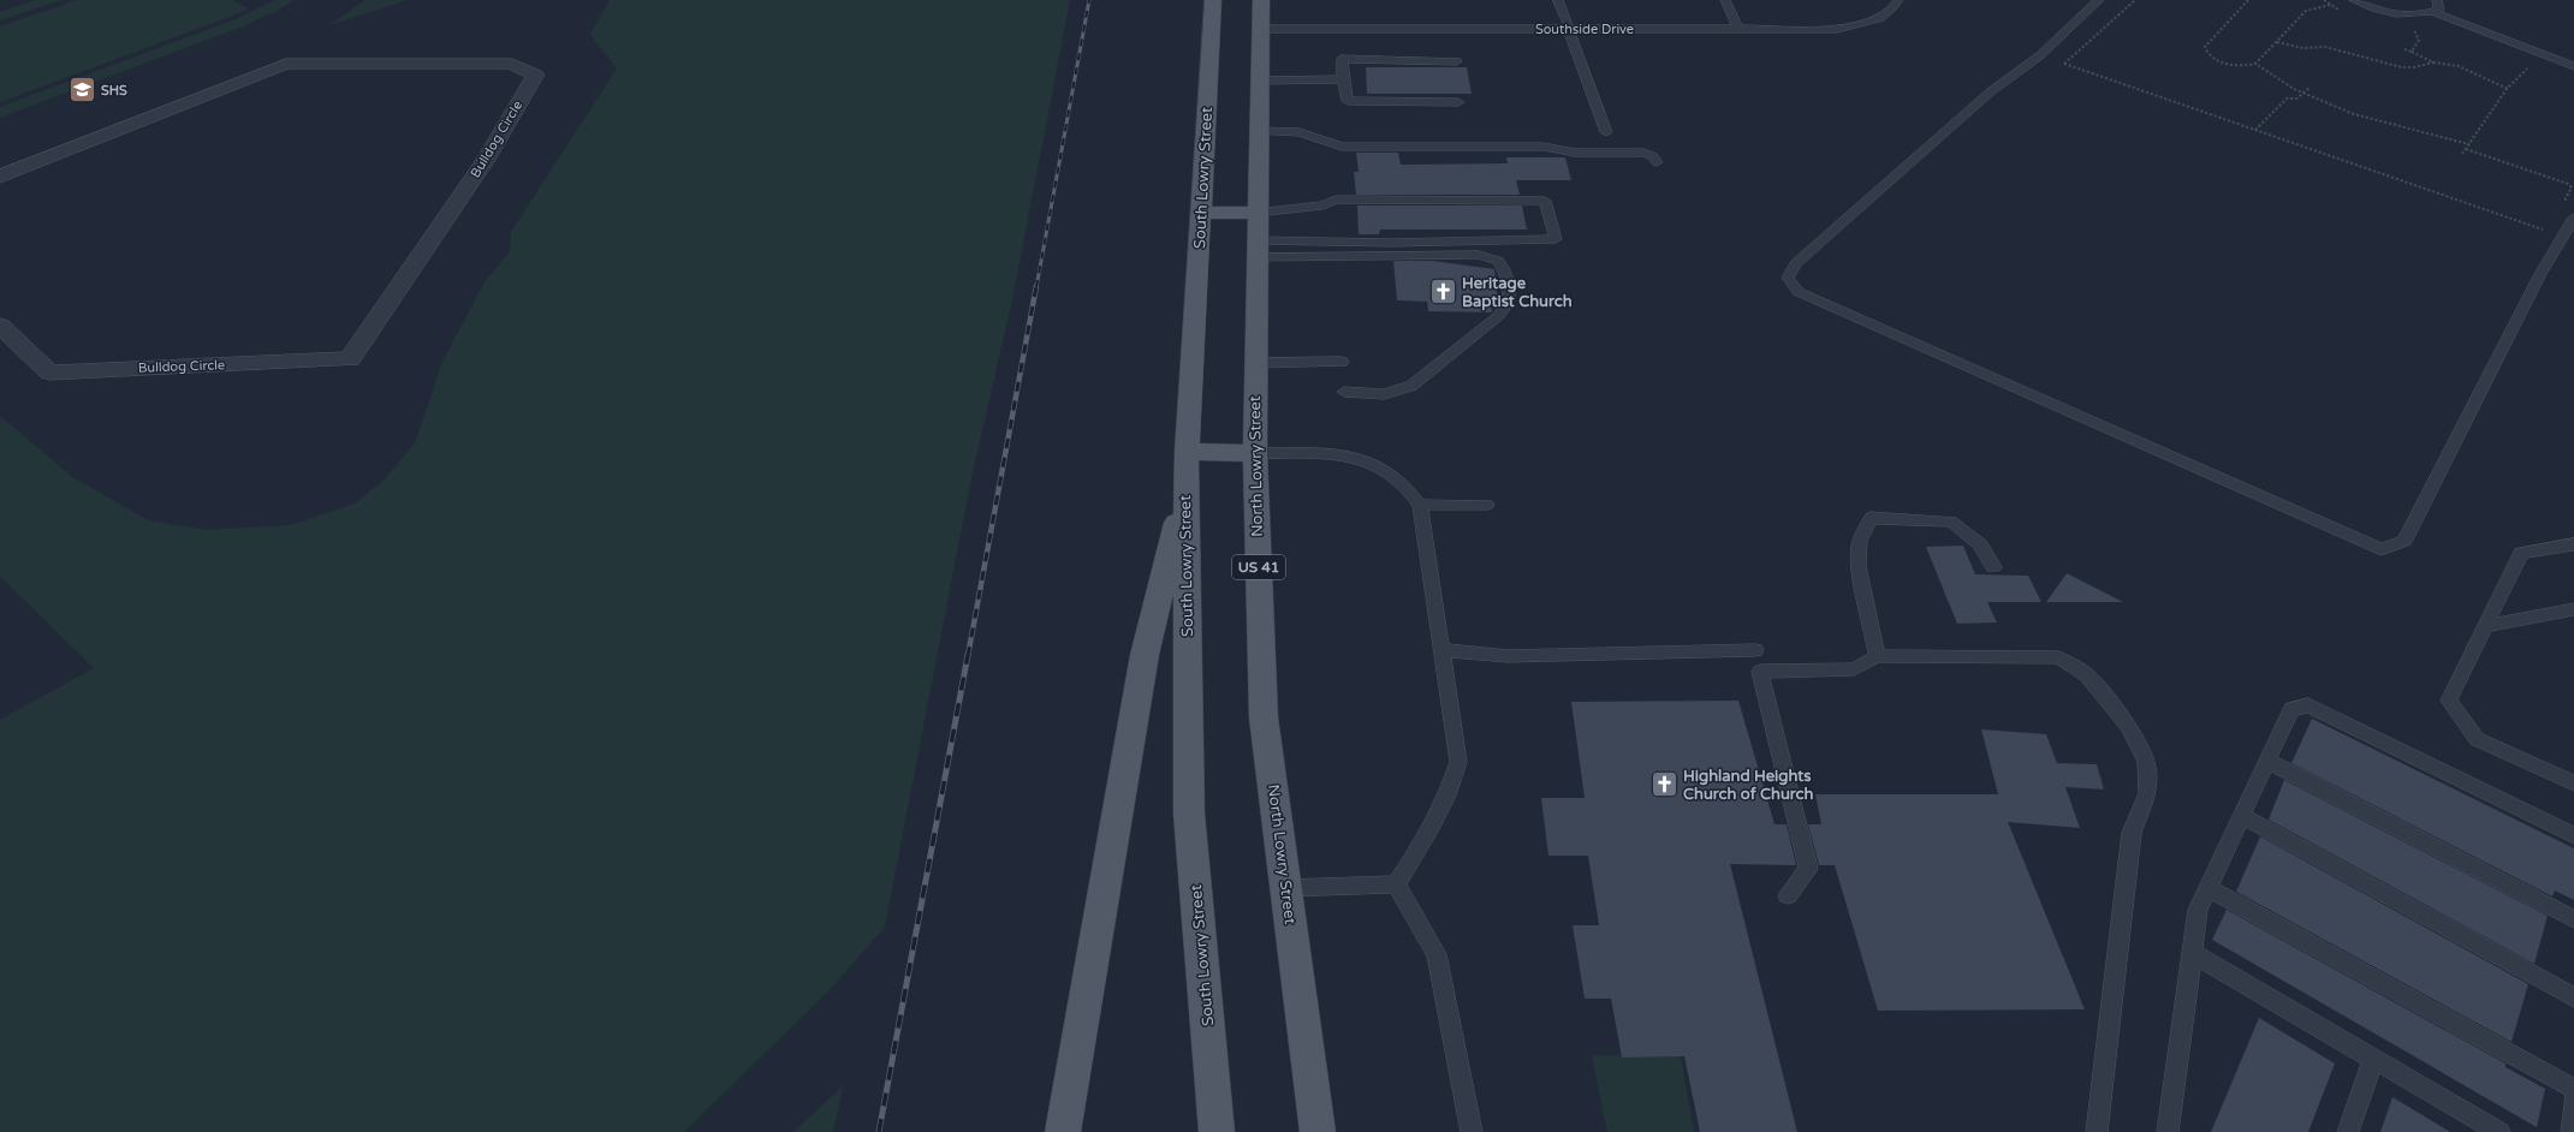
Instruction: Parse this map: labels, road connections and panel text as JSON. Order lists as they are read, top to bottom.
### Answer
{
  "streets": {
    "main road": ["South Lowry Street", "North Lowry Street", "US 41"],
    "street": ["Bulldog Circle"],
    "lane": ["Southside Drive"]
  },
  "crossings": [
    ["Southside Drive", "North Lowry Street"]
  ],
  "places": {
    "school or university": ["SHS"],
    "church": ["Heritage Baptist Church", "Highland Heights Church of Church"]
  }
}
